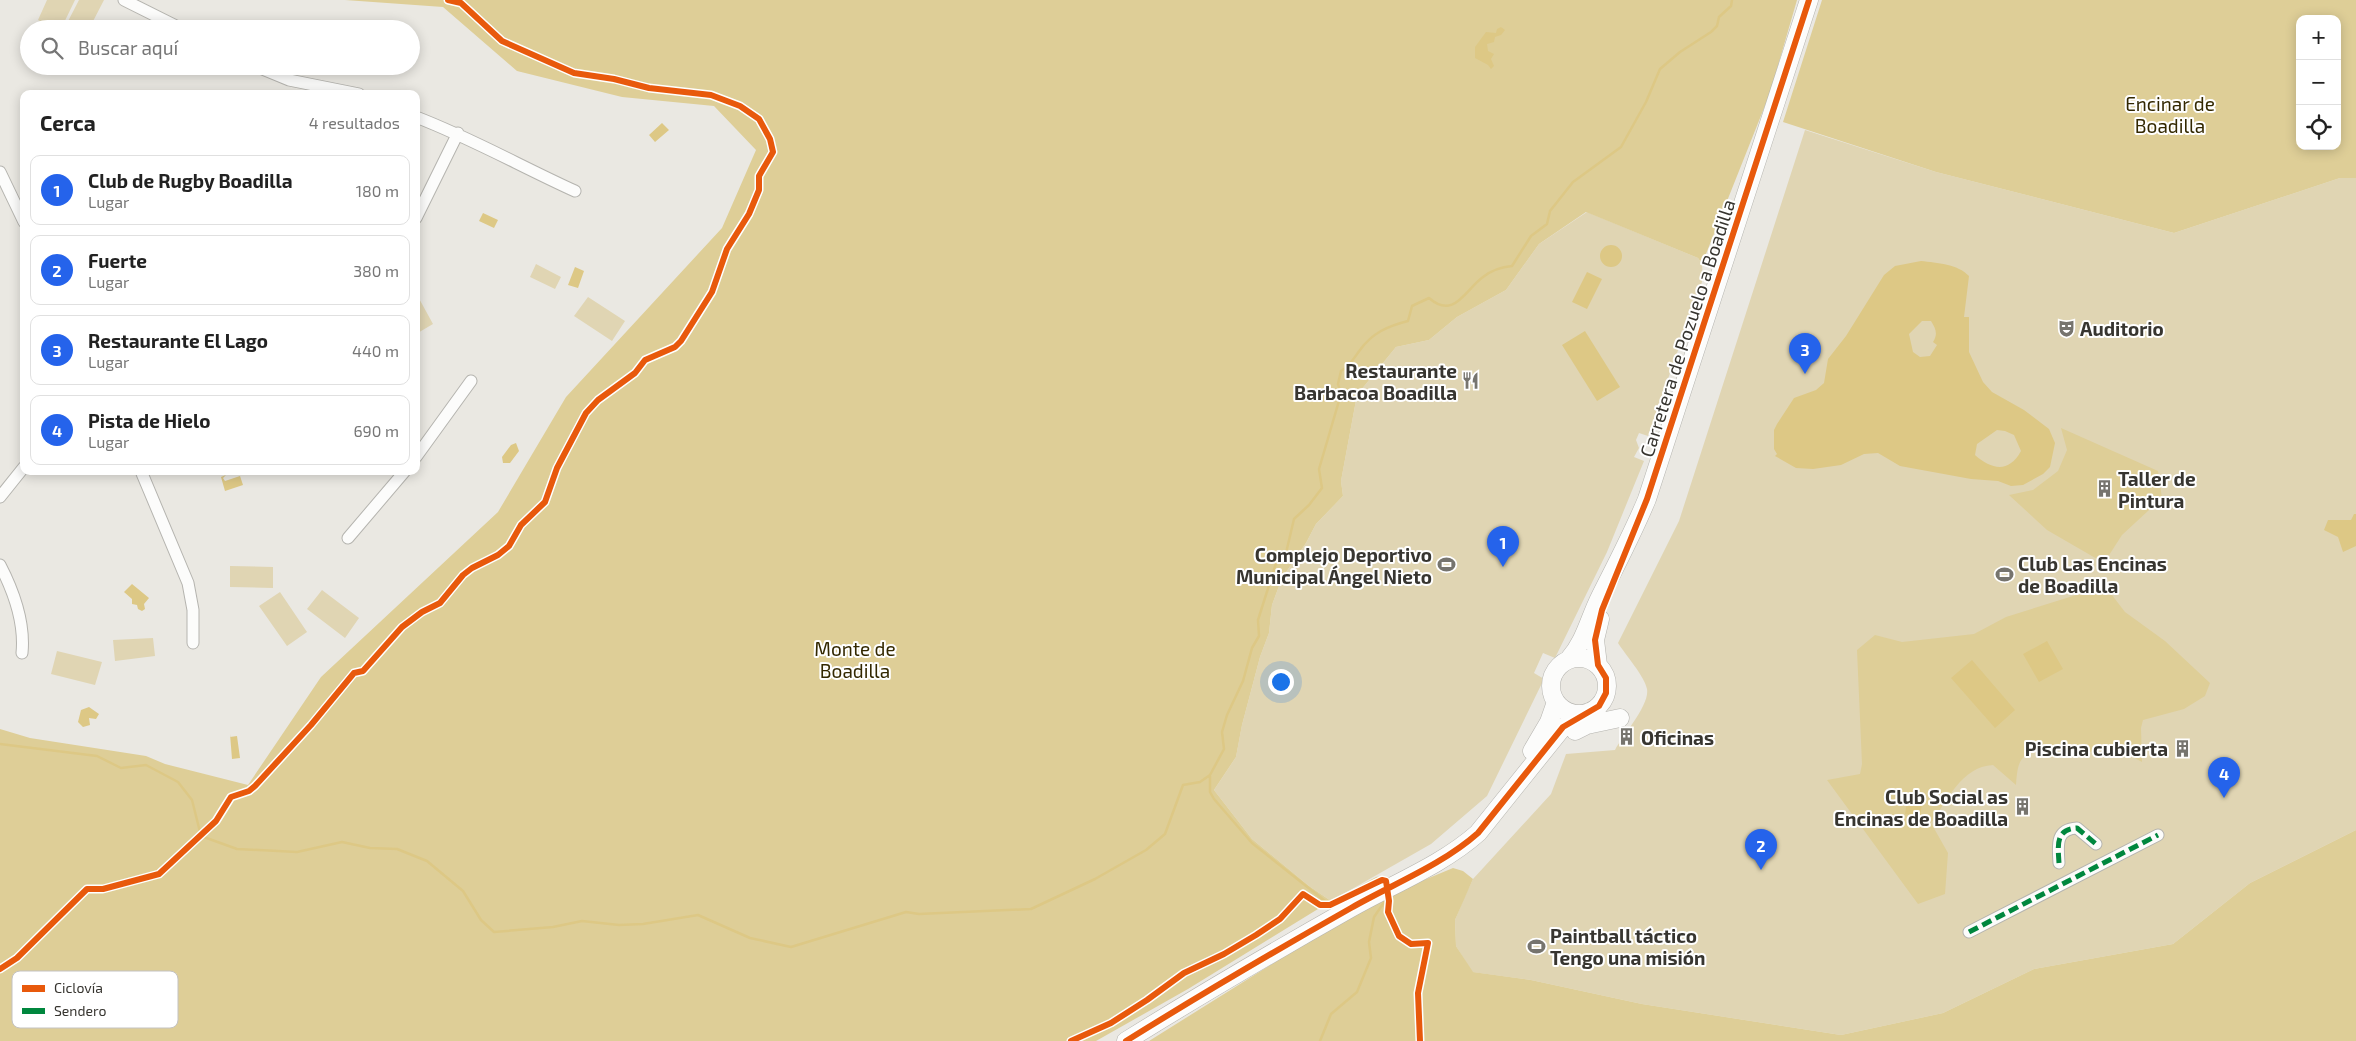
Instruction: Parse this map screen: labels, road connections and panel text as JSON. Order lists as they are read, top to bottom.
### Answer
{
  "streets": {
    "main road": ["Carretera de Pozuelo a Boadilla"]
  },
  "parks": ["Encinar de Boadilla", "Monte de Boadilla"],
  "places": {
    "theatre": ["Auditorio"],
    "restaurant": ["Restaurante Barbacoa Boadilla"],
    "building": [
      "Taller de Pintura",
      "Oficinas",
      "Piscina cubierta",
      "Club Social as Encinas de Boadilla"
    ],
    "sports": ["Complejo Deportivo Municipal Ángel Nieto", "Club Las Encinas de Boadilla", "Paintball táctico Tengo una misión"]
  },
  "legend": ["Ciclovía", "Sendero"],
  "page": {
    "map_buttons": ["+", "−"],
    "search": "Buscar aquí",
    "heading": ["Cerca", "4 resultados"],
    "list": [
      {
        "mark": "1",
        "name": "Club de Rugby Boadilla",
        "note": "Lugar",
        "value": "180 m"
      },
      {
        "mark": "2",
        "name": "Fuerte",
        "note": "Lugar",
        "value": "380 m"
      },
      {
        "mark": "3",
        "name": "Restaurante El Lago",
        "note": "Lugar",
        "value": "440 m"
      },
      {
        "mark": "4",
        "name": "Pista de Hielo",
        "note": "Lugar",
        "value": "690 m"
      }
    ],
    "pins": [
      "3",
      "1",
      "4",
      "2"
    ]
  }
}
